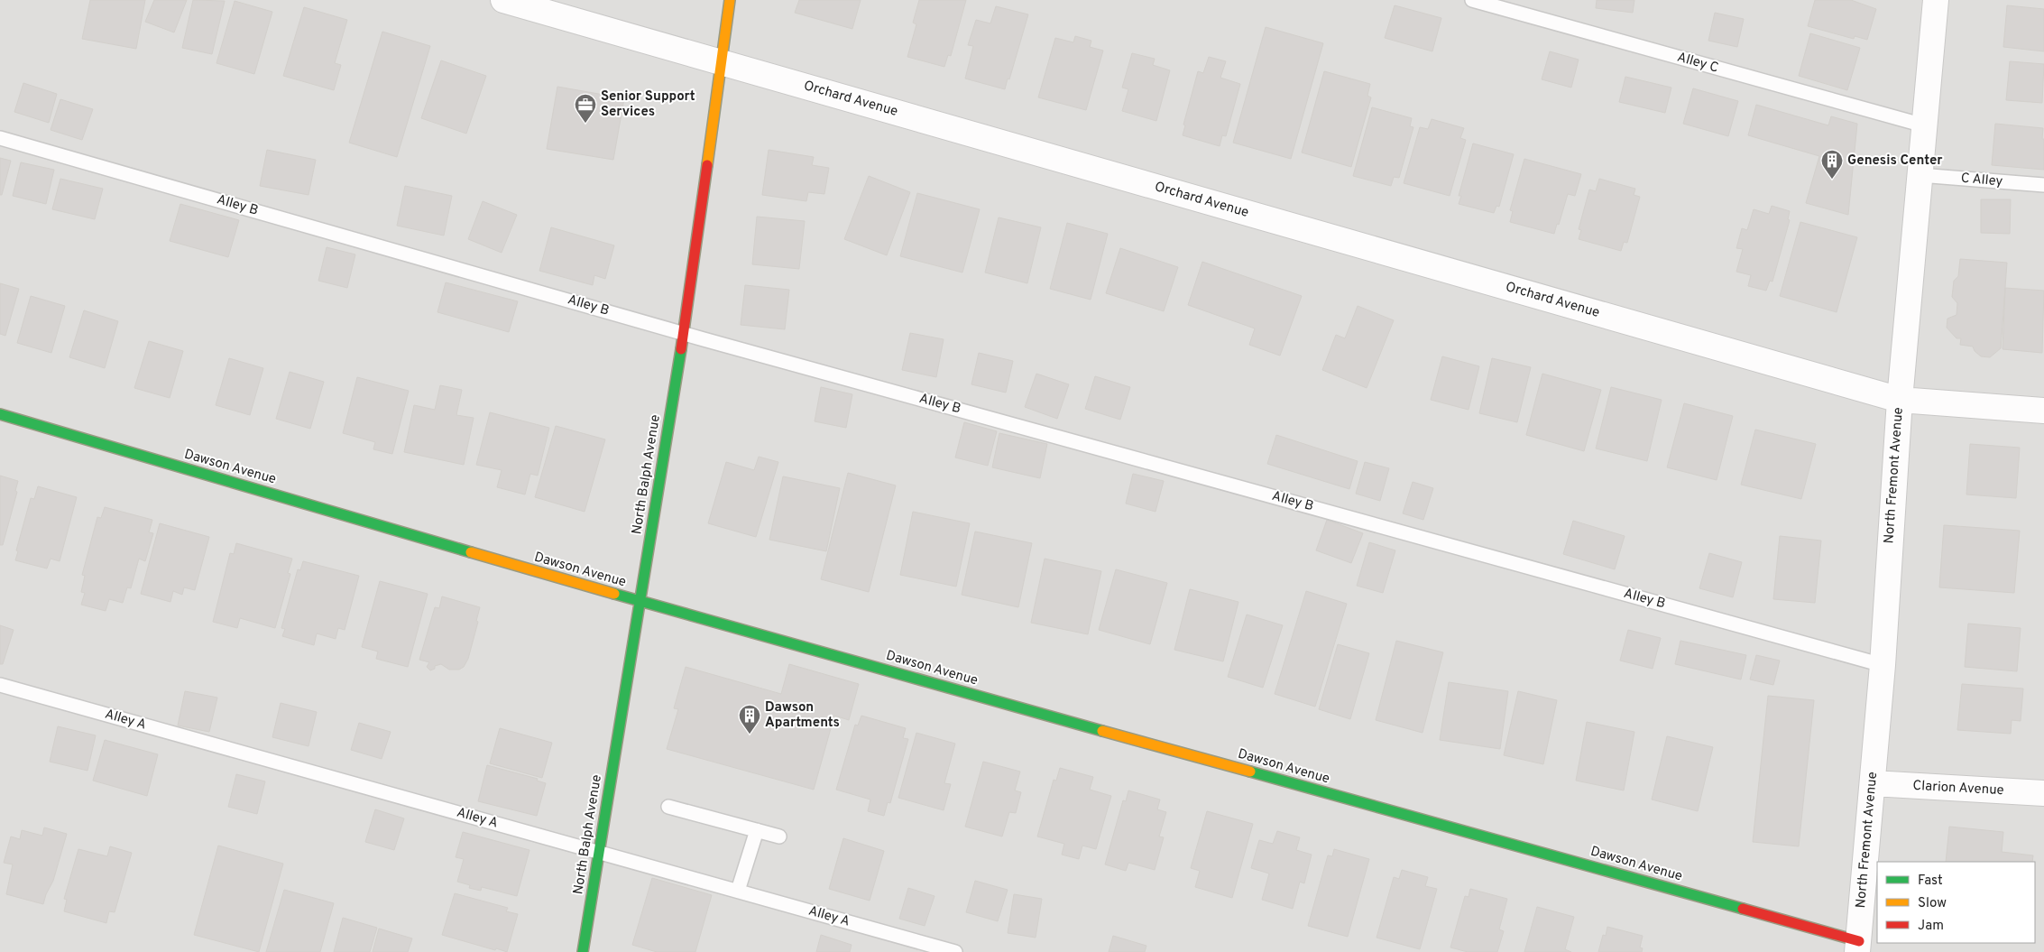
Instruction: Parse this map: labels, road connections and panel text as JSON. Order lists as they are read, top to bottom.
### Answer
{
  "streets": {
    "street": [
      "Orchard Avenue",
      "Dawson Avenue",
      "North Balph Avenue",
      "North Fremont Avenue",
      "Clarion Avenue"
    ],
    "lane": [
      "Alley C",
      "C Alley",
      "Alley B",
      "Alley A"
    ]
  },
  "crossings": [
    ["Alley C", "North Fremont Avenue"],
    ["Orchard Avenue", "North Balph Avenue"],
    ["Orchard Avenue", "North Fremont Avenue"],
    ["C Alley", "North Fremont Avenue"],
    ["Alley B", "North Balph Avenue"],
    ["Alley B", "North Fremont Avenue"],
    ["Dawson Avenue", "North Balph Avenue"],
    ["Dawson Avenue", "North Fremont Avenue"],
    ["North Balph Avenue", "Alley A"],
    ["North Fremont Avenue", "Clarion Avenue"]
  ],
  "places": {
    "office": ["Senior Support Services"],
    "building": ["Genesis Center", "Dawson Apartments"]
  },
  "legend": ["Fast", "Slow", "Jam"]
}
